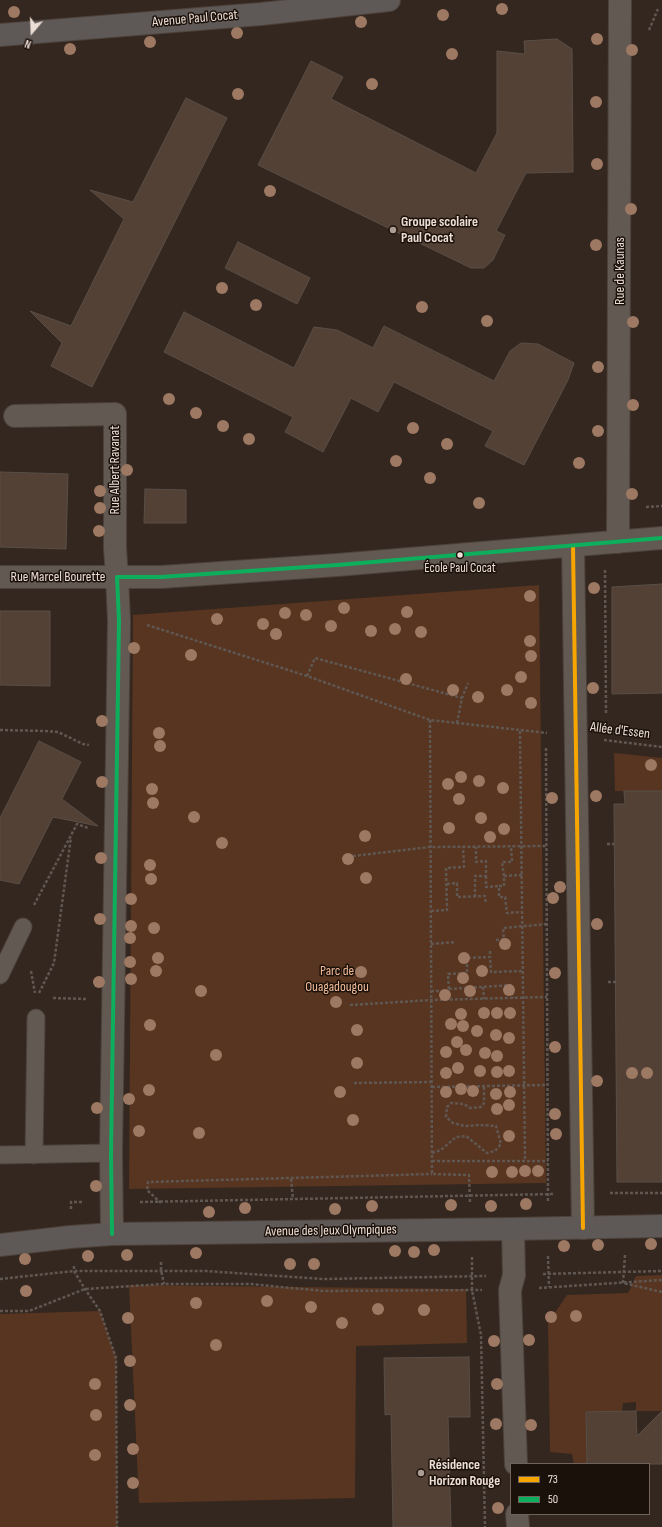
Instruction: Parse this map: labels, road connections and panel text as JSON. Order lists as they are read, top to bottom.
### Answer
{
  "streets": {
    "main road": ["Avenue Paul Cocat", "Avenue des Jeux Olympiques"],
    "street": ["Rue de Kaunas", "Rue Albert Ravanat", "Rue Marcel Bourette"],
    "path": ["Allée d'Essen"]
  },
  "crossings": [
    ["Rue de Kaunas", "Rue Marcel Bourette"],
    ["Rue Albert Ravanat", "Rue Marcel Bourette"]
  ],
  "parks": ["Parc de Ouagadougou"],
  "places": ["Groupe scolaire Paul Cocat", "École Paul Cocat", "Résidence Horizon Rouge"],
  "lines": ["transit line 50", "transit line 73"],
  "legend": ["73", "50"],
  "north": "bottom"
}
